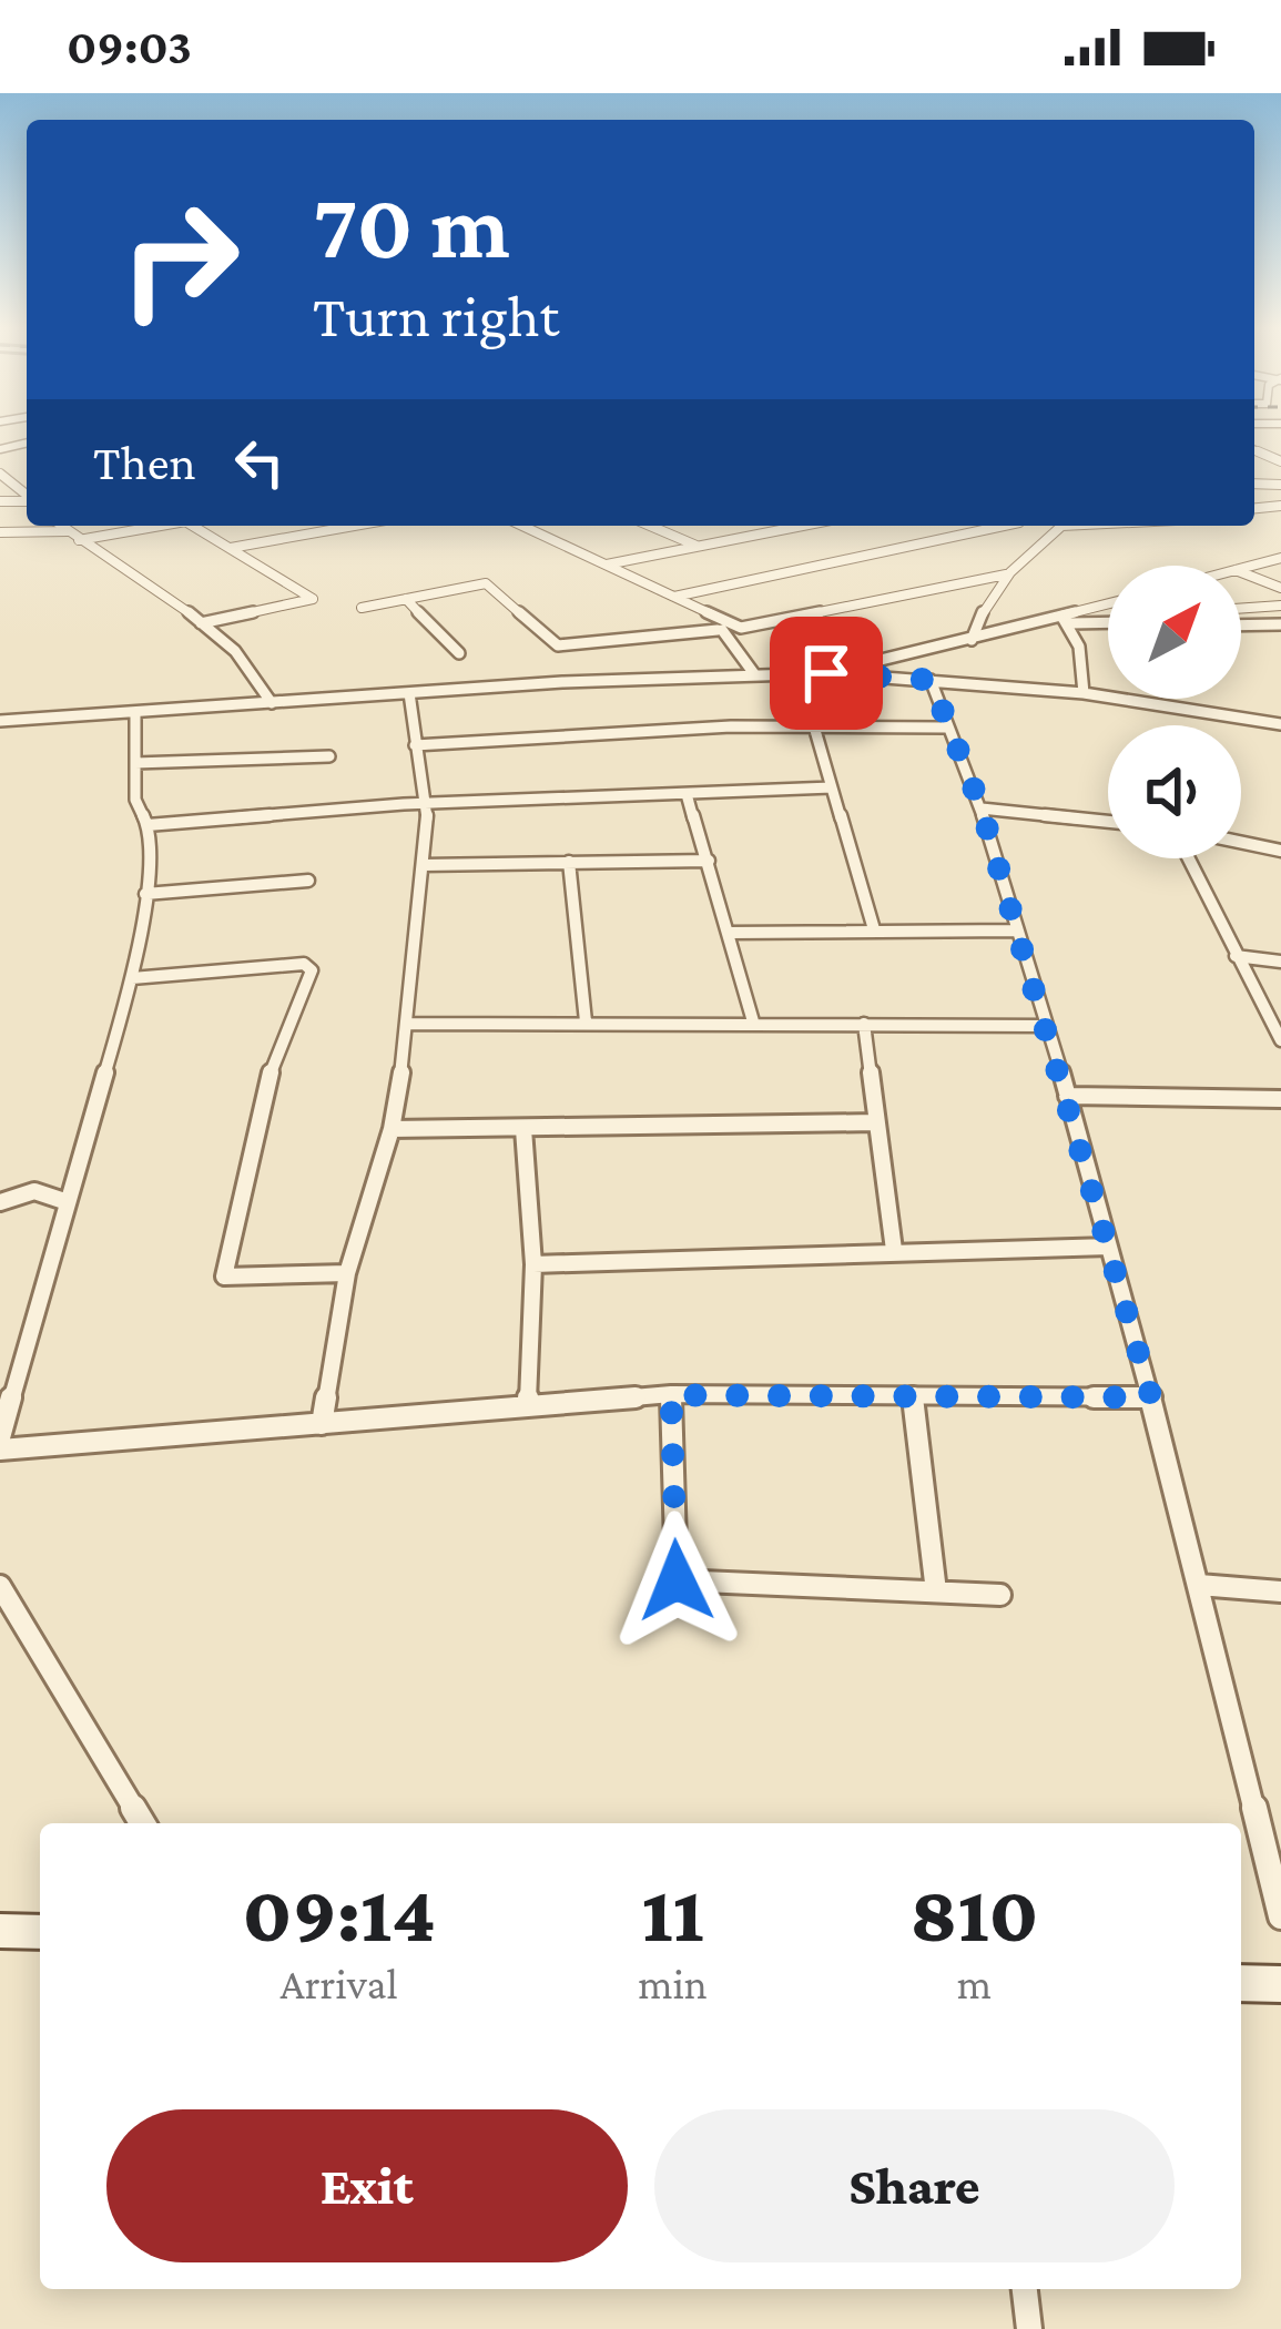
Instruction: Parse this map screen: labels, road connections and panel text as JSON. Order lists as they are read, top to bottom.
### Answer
{
  "north": "top right",
  "page": {
    "status": "09:03",
    "turn": ["70 m", "Turn right"],
    "then": "Then",
    "eta": [
      "09:14",
      "Arrival",
      "11",
      "min",
      "810",
      "m"
    ],
    "buttons": ["Exit", "Share"]
  }
}
